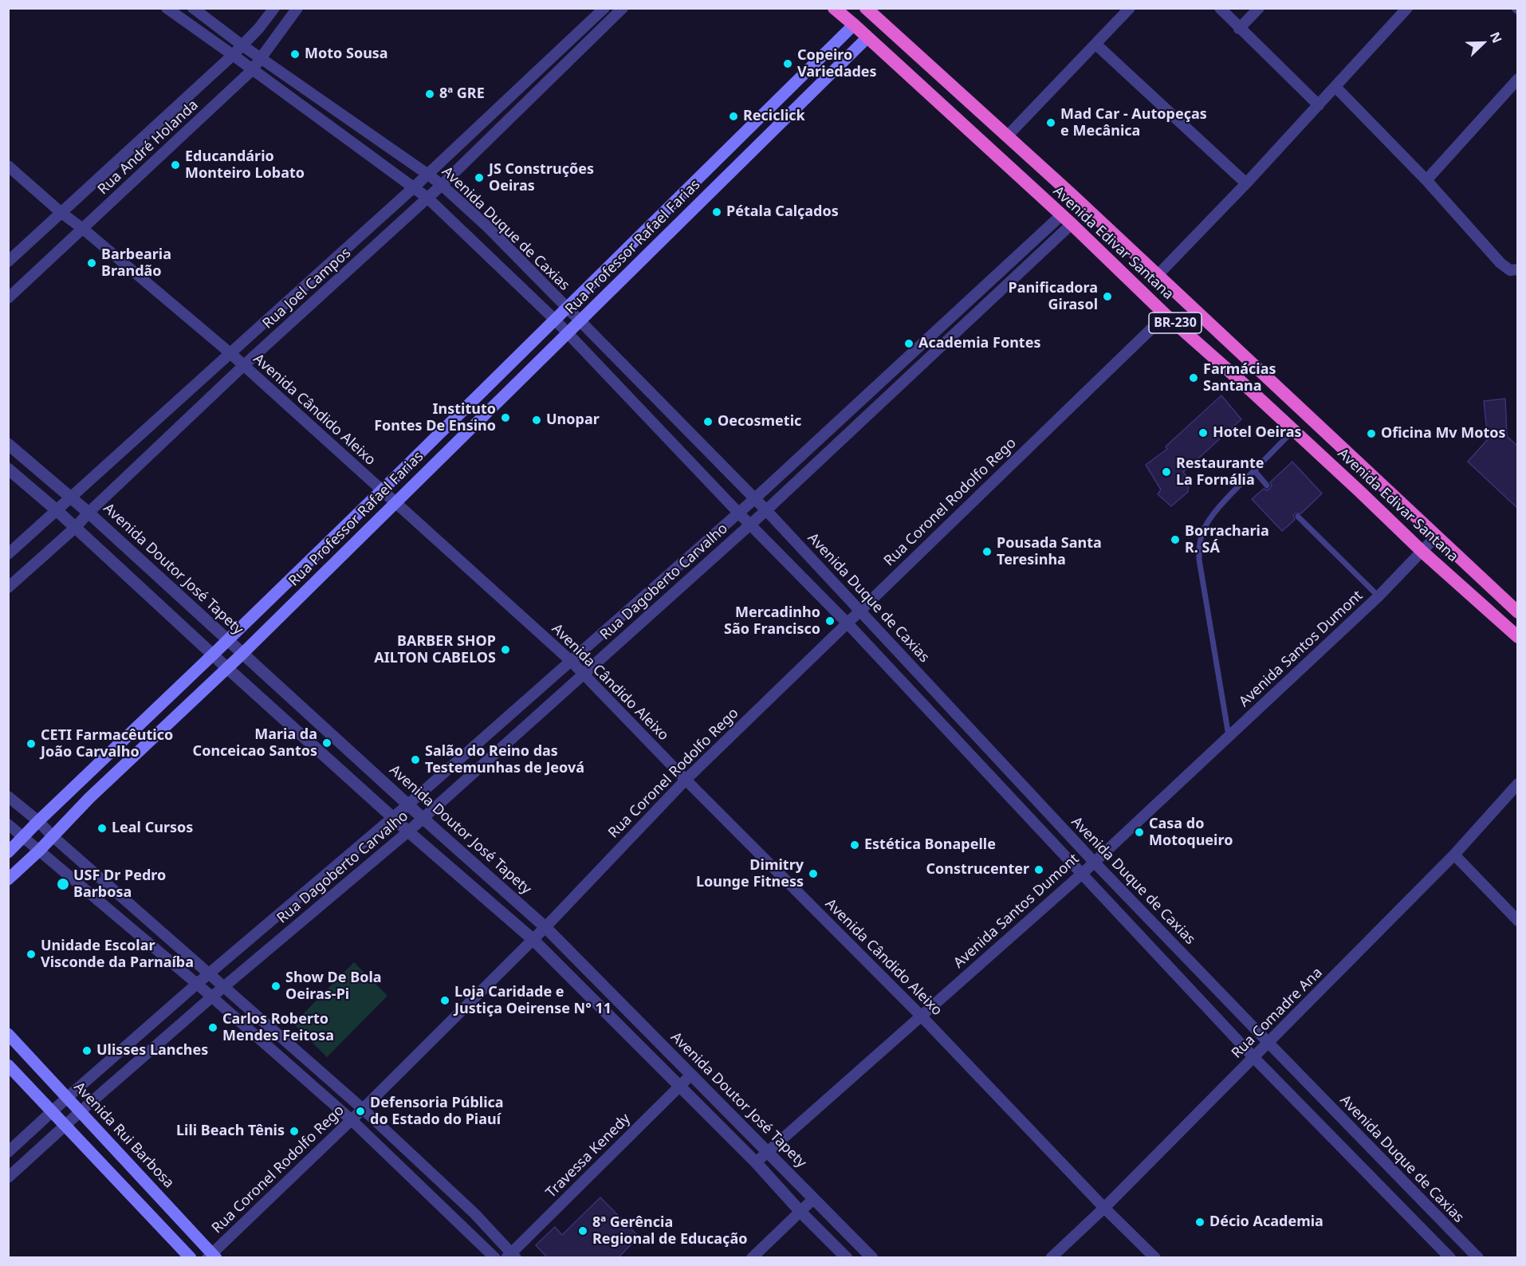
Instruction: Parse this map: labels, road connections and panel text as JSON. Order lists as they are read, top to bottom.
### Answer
{
  "streets": {
    "highway": ["Avenida Edivar Santana", "BR-230"],
    "main road": ["Rua Professor Rafael Farias", "Avenida Rui Barbosa"],
    "street": [
      "Rua André Holanda",
      "Avenida Duque de Caxias",
      "Rua Joel Campos",
      "Avenida Cândido Aleixo",
      "Rua Coronel Rodolfo Rego",
      "Avenida Doutor José Tapety",
      "Rua Dagoberto Carvalho",
      "Avenida Santos Dumont",
      "Rua Comadre Ana",
      "Travessa Kenedy"
    ]
  },
  "crossings": [
    ["Rua André Holanda", "Avenida Duque de Caxias"],
    ["Rua André Holanda", "Avenida Cândido Aleixo"],
    ["Avenida Duque de Caxias", "Rua Professor Rafael Farias"],
    ["Avenida Duque de Caxias", "Rua Joel Campos"],
    ["Avenida Duque de Caxias", "Rua Coronel Rodolfo Rego"],
    ["Avenida Duque de Caxias", "Rua Dagoberto Carvalho"],
    ["Avenida Duque de Caxias", "Avenida Santos Dumont"],
    ["Avenida Duque de Caxias", "Rua Comadre Ana"],
    ["Avenida Edivar Santana", "Rua Professor Rafael Farias"],
    ["Avenida Edivar Santana", "Rua Coronel Rodolfo Rego"],
    ["Avenida Edivar Santana", "Rua Dagoberto Carvalho"],
    ["Avenida Edivar Santana", "Avenida Santos Dumont"],
    ["Rua Professor Rafael Farias", "Avenida Cândido Aleixo"],
    ["Rua Professor Rafael Farias", "Avenida Doutor José Tapety"],
    ["Rua Joel Campos", "Avenida Cândido Aleixo"],
    ["Rua Joel Campos", "Avenida Doutor José Tapety"],
    ["Avenida Cândido Aleixo", "Rua Coronel Rodolfo Rego"],
    ["Avenida Cândido Aleixo", "Rua Dagoberto Carvalho"],
    ["Avenida Cândido Aleixo", "Avenida Santos Dumont"],
    ["Avenida Cândido Aleixo", "Rua Comadre Ana"],
    ["Rua Coronel Rodolfo Rego", "Avenida Doutor José Tapety"],
    ["Rua Coronel Rodolfo Rego", "Avenida Rui Barbosa"],
    ["Avenida Doutor José Tapety", "Rua Dagoberto Carvalho"],
    ["Avenida Doutor José Tapety", "Avenida Santos Dumont"],
    ["Avenida Doutor José Tapety", "Travessa Kenedy"],
    ["Rua Dagoberto Carvalho", "Avenida Rui Barbosa"]
  ],
  "places": [
    "Moto Sousa",
    "Copeiro Variedades",
    "8ª GRE",
    "Reciclick",
    "Mad Car - Autopeças e Mecânica",
    "Educandário Monteiro Lobato",
    "JS Construções Oeiras",
    "Pétala Calçados",
    "Barbearia Brandão",
    "Panificadora Girasol",
    "Academia Fontes",
    "Farmácias Santana",
    "Instituto Fontes De Ensino",
    "Unopar",
    "Oecosmetic",
    "Hotel Oeiras",
    "Oficina Mv Motos",
    "Restaurante La Fornália",
    "Borracharia R. SÁ",
    "Pousada Santa Teresinha",
    "Mercadinho São Francisco",
    "BARBER SHOP AILTON CABELOS",
    "Maria da Conceicao Santos",
    "CETI Farmacêutico João Carvalho",
    "Salão do Reino das Testemunhas de Jeová",
    "Leal Cursos",
    "Casa do Motoqueiro",
    "Estética Bonapelle",
    "Construcenter",
    "Dimitry Lounge Fitness",
    "USF Dr Pedro Barbosa",
    "Unidade Escolar Visconde da Parnaíba",
    "Show De Bola Oeiras-Pi",
    "Loja Caridade e Justiça Oeirense N° 11",
    "Carlos Roberto Mendes Feitosa",
    "Ulisses Lanches",
    "Defensoria Pública do Estado do Piauí",
    "Lili Beach Tênis",
    "Décio Academia",
    "8ª Gerência Regional de Educação"
  ],
  "north": "top right"
}
